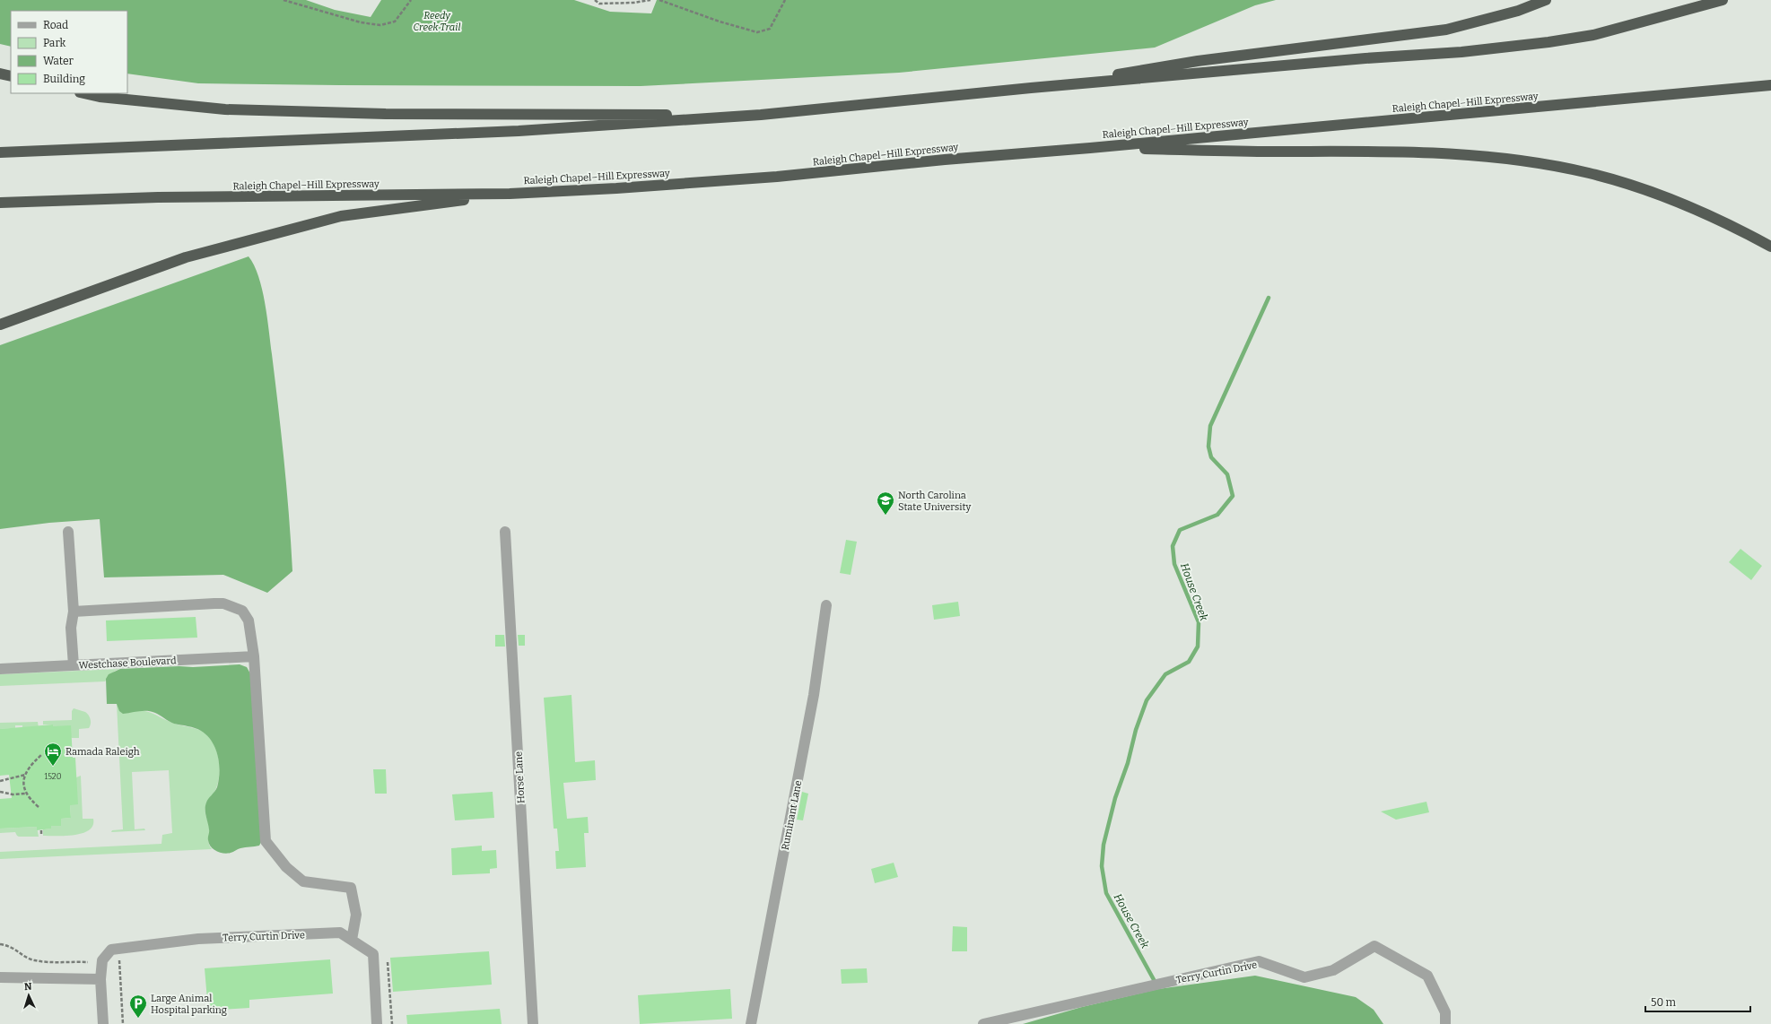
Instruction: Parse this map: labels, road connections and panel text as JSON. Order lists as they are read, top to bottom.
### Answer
{
  "streets": {
    "highway": ["Raleigh Chapel–Hill Expressway"],
    "street": [
      "Westchase Boulevard",
      "Horse Lane",
      "Ruminant Lane",
      "Terry Curtin Drive"
    ]
  },
  "water": ["House Creek"],
  "parks": ["Reedy Creek Trail"],
  "places": {
    "school or university": ["North Carolina State University"],
    "hotel": ["Ramada Raleigh"],
    "parking": ["Large Animal Hospital parking"]
  },
  "house_numbers": ["1520"],
  "legend": [
    "Road",
    "Park",
    "Water",
    "Building"
  ],
  "scale_bar": "50 m",
  "north": "top"
}
